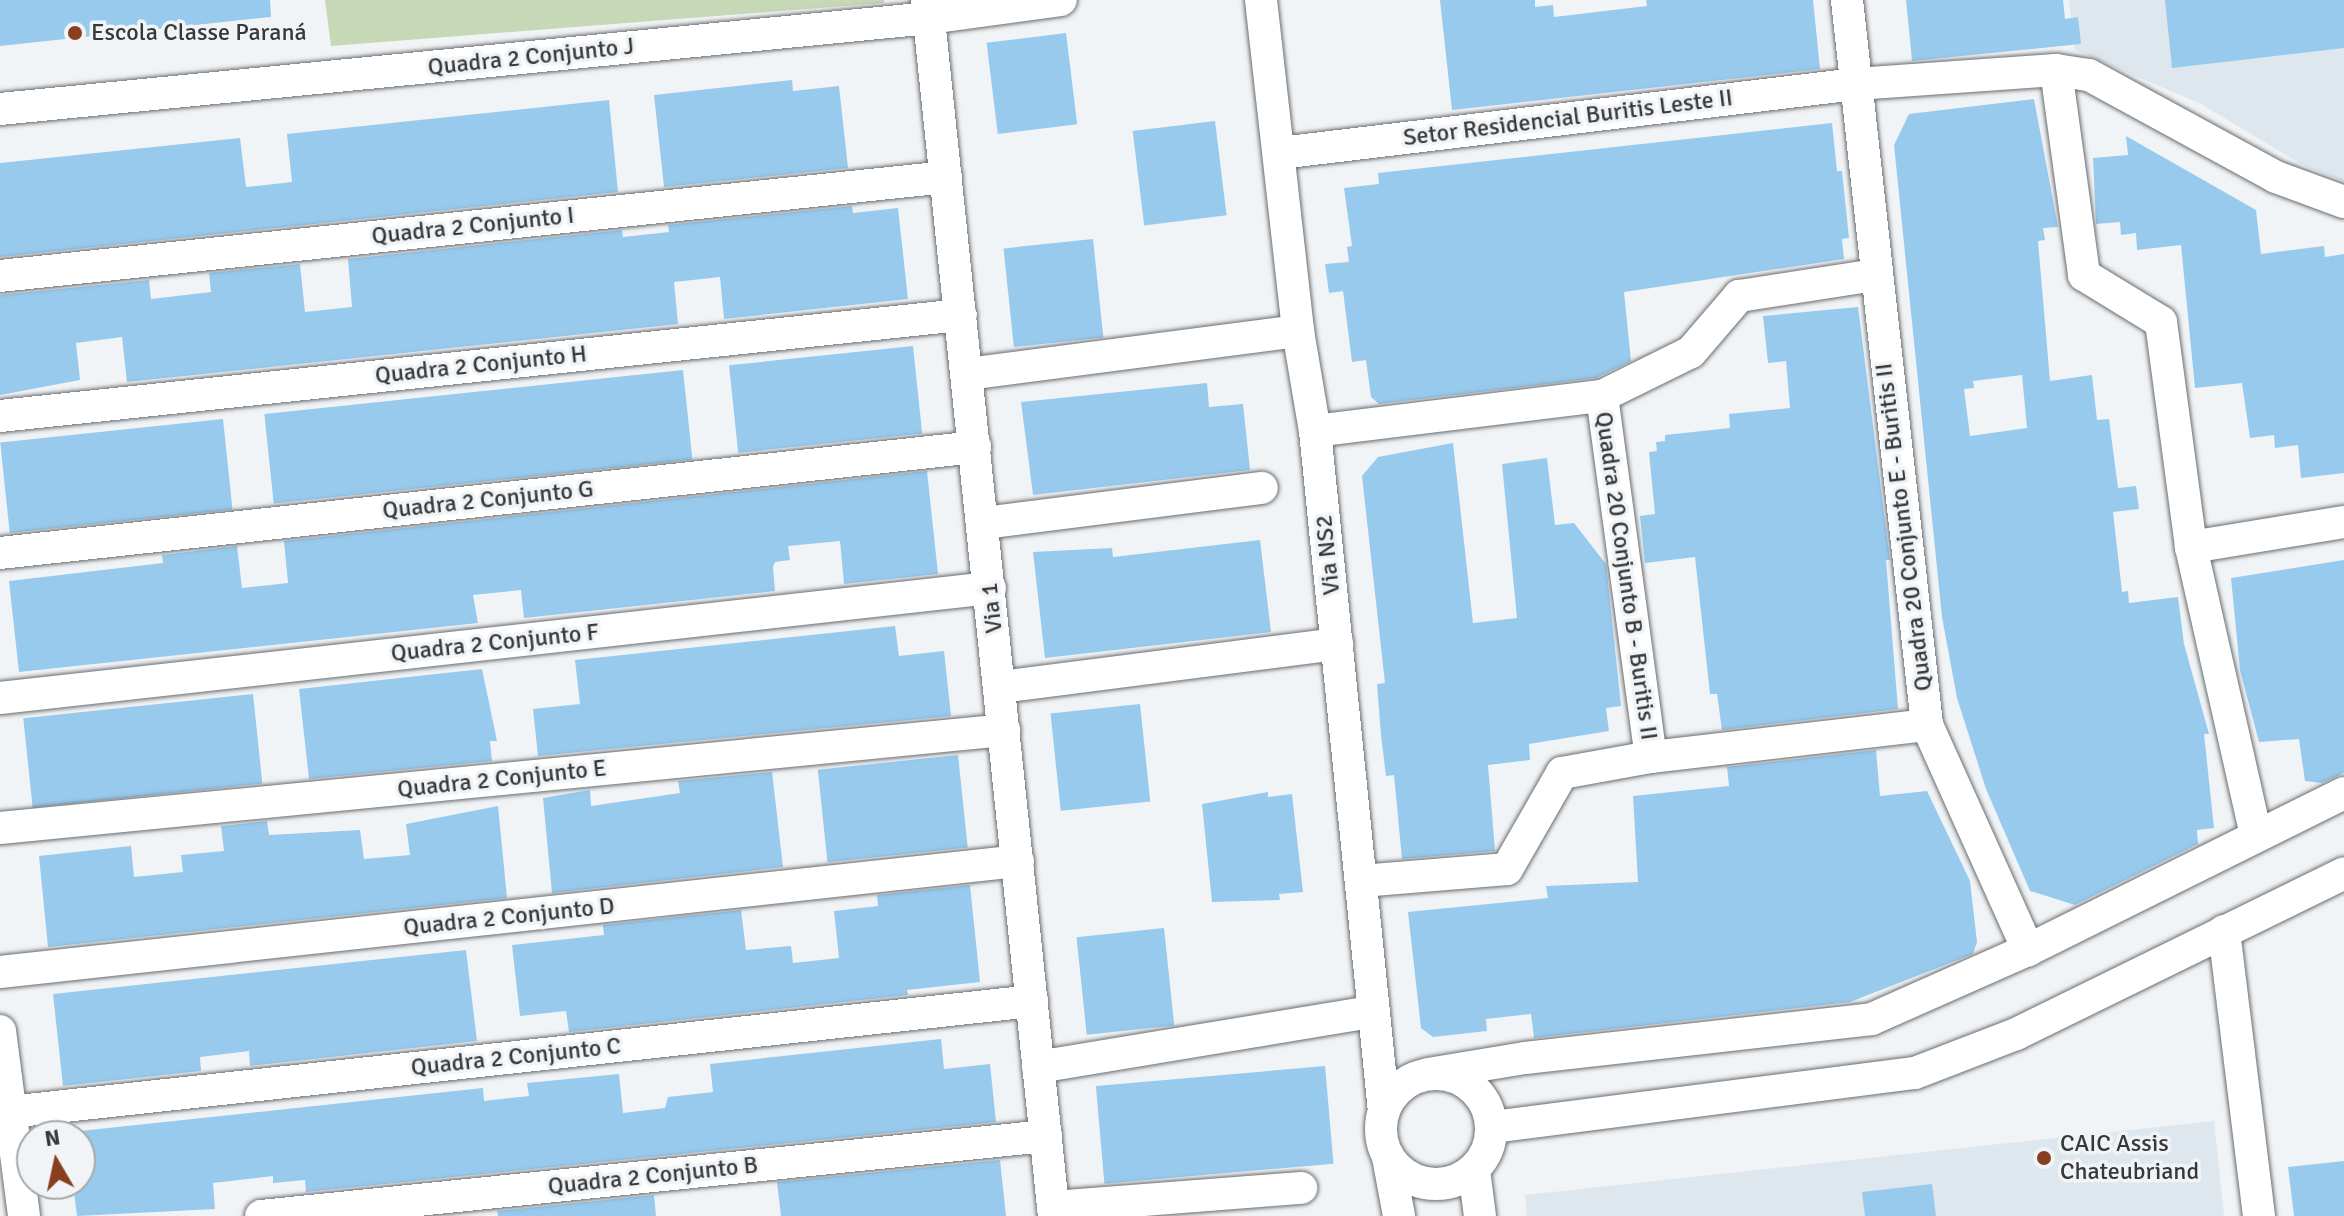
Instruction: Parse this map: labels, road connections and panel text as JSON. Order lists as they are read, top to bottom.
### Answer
{
  "streets": {
    "street": [
      "Quadra 2 Conjunto J",
      "Setor Residencial Buritis Leste II",
      "Quadra 2 Conjunto I",
      "Quadra 2 Conjunto H",
      "Quadra 2 Conjunto G",
      "Quadra 20 Conjunto E - Buritis II",
      "Via NS2",
      "Quadra 20 Conjunto B - Buritis II",
      "Via 1",
      "Quadra 2 Conjunto F",
      "Quadra 2 Conjunto E",
      "Quadra 2 Conjunto D",
      "Quadra 2 Conjunto C",
      "Quadra 2 Conjunto B"
    ]
  },
  "crossings": [
    ["Quadra 2 Conjunto J", "Via 1"],
    ["Setor Residencial Buritis Leste II", "Quadra 20 Conjunto E - Buritis II"],
    ["Setor Residencial Buritis Leste II", "Via NS2"],
    ["Quadra 2 Conjunto I", "Via 1"],
    ["Quadra 2 Conjunto H", "Via 1"],
    ["Quadra 2 Conjunto G", "Via 1"],
    ["Via 1", "Quadra 2 Conjunto F"],
    ["Via 1", "Quadra 2 Conjunto E"],
    ["Via 1", "Quadra 2 Conjunto D"],
    ["Via 1", "Quadra 2 Conjunto C"],
    ["Via 1", "Quadra 2 Conjunto B"]
  ],
  "places": ["Escola Classe Paraná", "CAIC Assis Chateubriand"],
  "north": "top"
}
